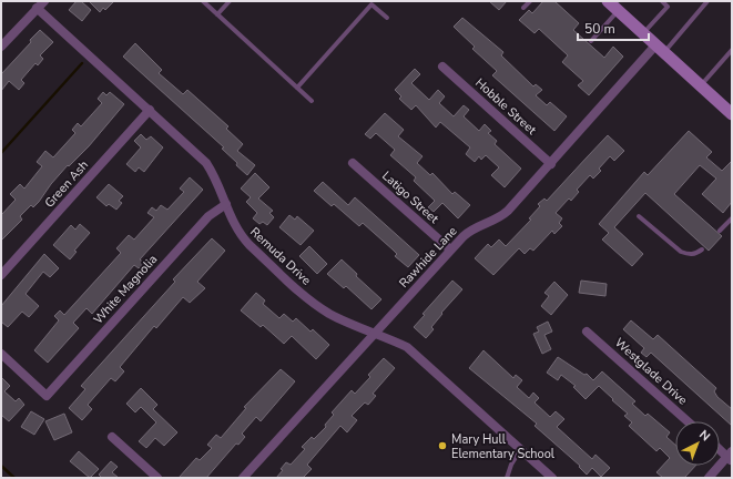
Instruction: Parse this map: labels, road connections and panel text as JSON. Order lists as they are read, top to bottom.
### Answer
{
  "streets": {
    "street": [
      "Hobble Street",
      "Green Ash",
      "Latigo Street",
      "Remuda Drive",
      "Rawhide Lane",
      "White Magnolia",
      "Westglade Drive"
    ]
  },
  "crossings": [
    ["Hobble Street", "Rawhide Lane"],
    ["Green Ash", "Remuda Drive"],
    ["Latigo Street", "Rawhide Lane"],
    ["Remuda Drive", "Rawhide Lane"],
    ["Remuda Drive", "White Magnolia"]
  ],
  "places": ["Mary Hull Elementary School"],
  "scale_bar": "50 m",
  "north": "top right"
}
